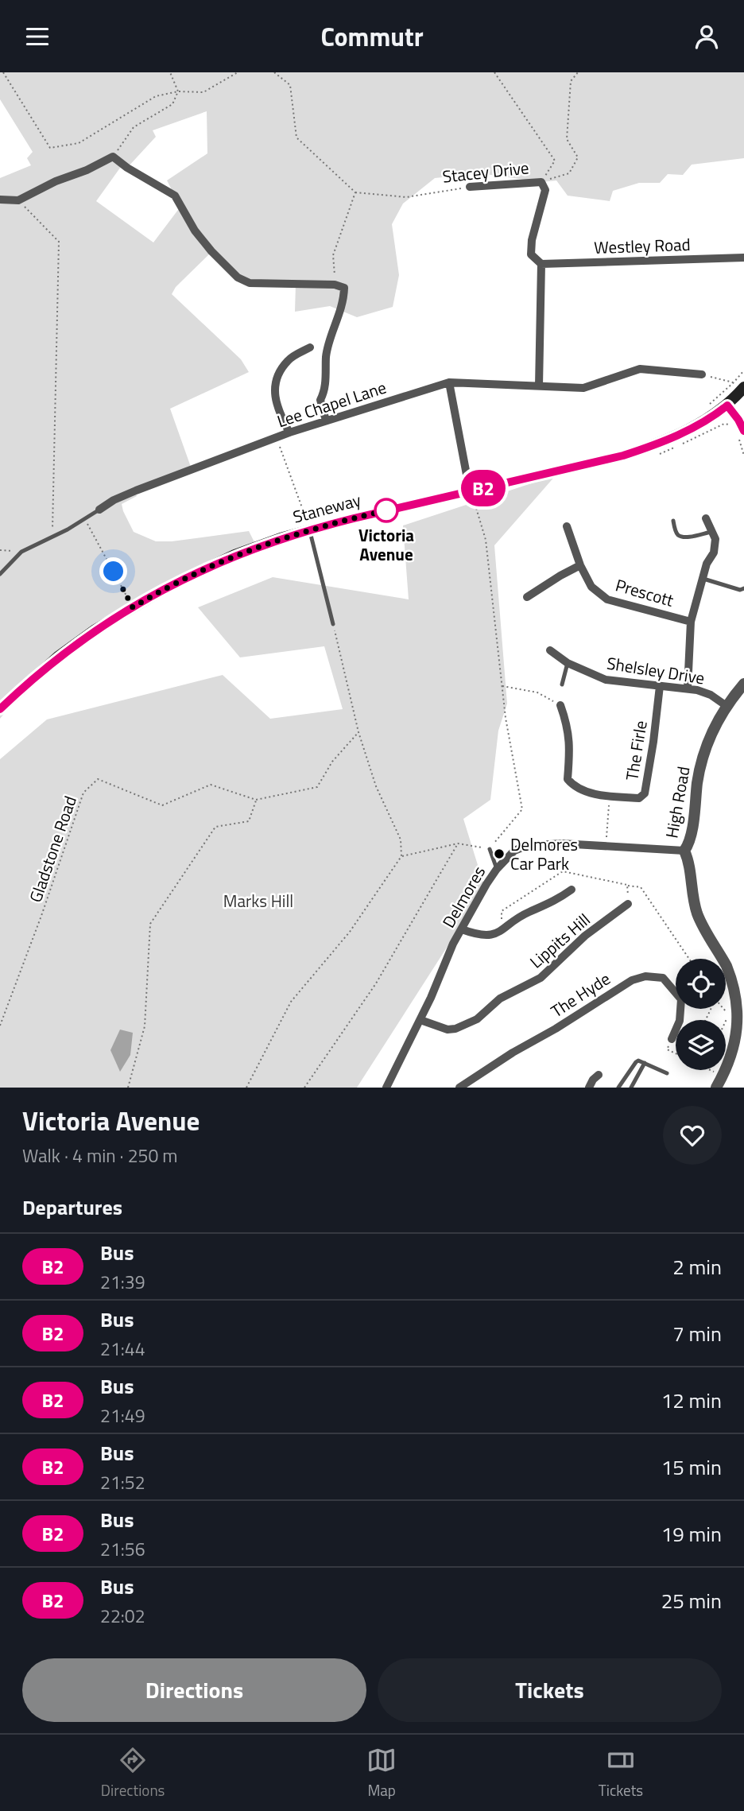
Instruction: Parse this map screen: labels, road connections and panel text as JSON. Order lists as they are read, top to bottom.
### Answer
{
  "streets": {
    "main road": ["Staneway"],
    "street": [
      "Stacey Drive",
      "Westley Road",
      "Lee Chapel Lane",
      "Prescott",
      "Shelsley Drive",
      "The Firle",
      "High Road",
      "Delmores",
      "Lippits Hill",
      "The Hyde"
    ],
    "path": ["Gladstone Road"]
  },
  "crossings": [
    ["Stacey Drive", "Westley Road"],
    ["Stacey Drive", "Lee Chapel Lane"],
    ["Shelsley Drive", "The Firle"],
    ["Shelsley Drive", "High Road"],
    ["High Road", "Delmores"],
    ["Delmores", "Lippits Hill"]
  ],
  "parks": ["Marks Hill"],
  "places": ["Victoria Avenue", "Delmores Car Park"],
  "lines": ["bus line B2"],
  "page": {
    "header": "Commutr",
    "on_map": "B2",
    "heading": [
      ["Victoria Avenue", "Walk · 4 min · 250 m"],
      "Departures"
    ],
    "list": [
      {
        "mark": "B2",
        "name": "Bus",
        "note": "21:39",
        "value": "2 min"
      },
      {
        "mark": "B2",
        "name": "Bus",
        "note": "21:44",
        "value": "7 min"
      },
      {
        "mark": "B2",
        "name": "Bus",
        "note": "21:49",
        "value": "12 min"
      },
      {
        "mark": "B2",
        "name": "Bus",
        "note": "21:52",
        "value": "15 min"
      },
      {
        "mark": "B2",
        "name": "Bus",
        "note": "21:56",
        "value": "19 min"
      },
      {
        "mark": "B2",
        "name": "Bus",
        "note": "22:02",
        "value": "25 min"
      }
    ],
    "buttons": ["Directions", "Tickets"],
    "tabs": ["Directions", "Map", "Tickets"]
  }
}
